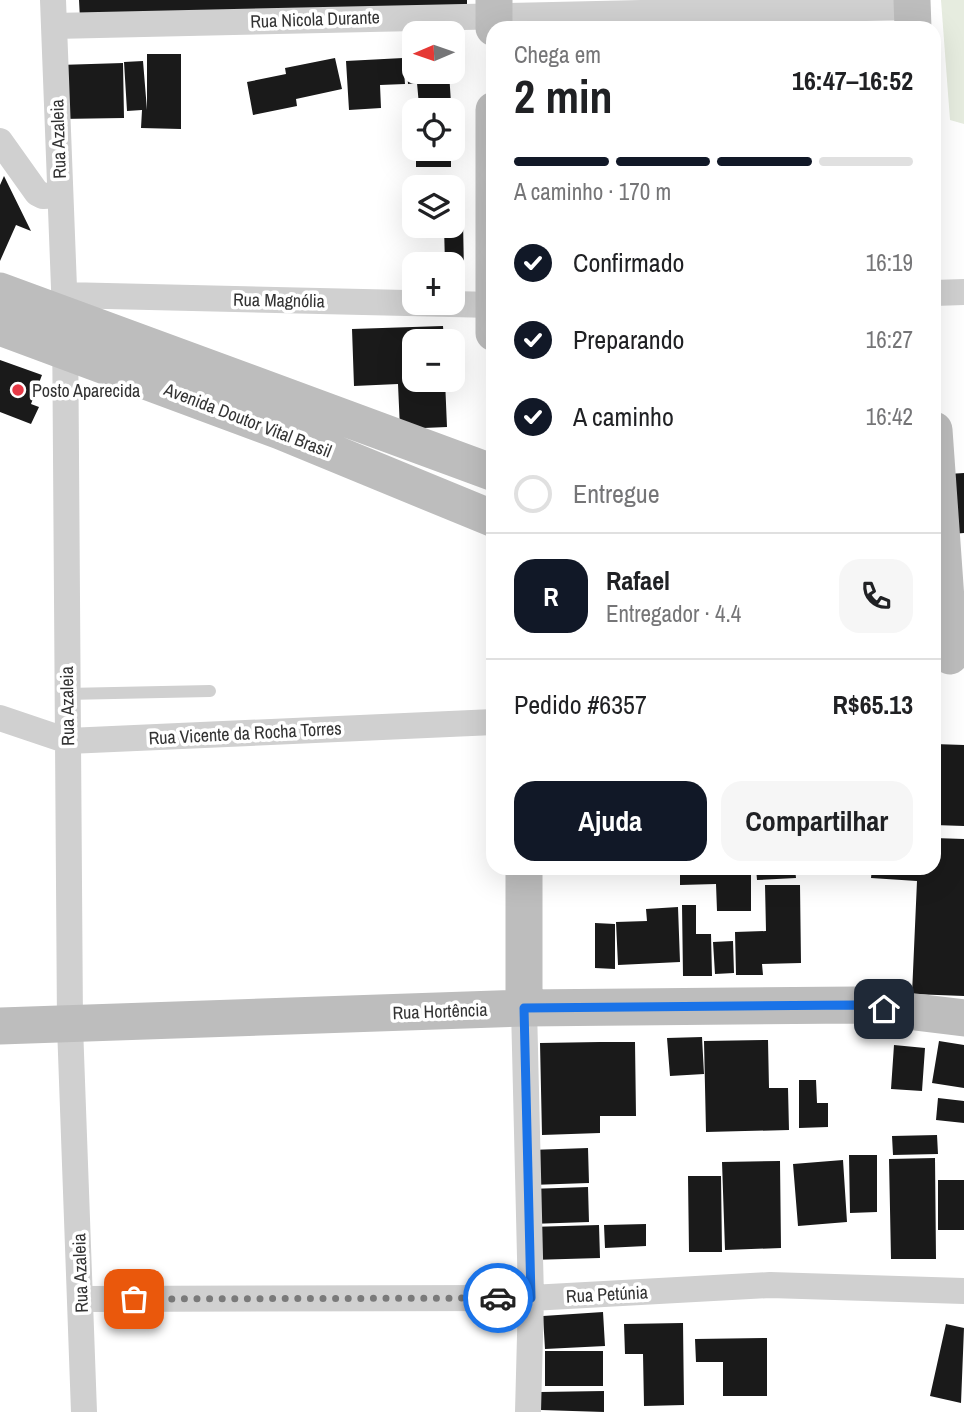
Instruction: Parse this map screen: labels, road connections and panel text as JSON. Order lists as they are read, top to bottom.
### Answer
{
  "streets": {
    "street": [
      "Rua Nicola Durante",
      "Rua Azaleia",
      "Rua Magnólia",
      "Avenida Doutor Vital Brasil",
      "Rua Vicente da Rocha Torres",
      "Rua Hortência",
      "Rua Petúnia"
    ]
  },
  "crossings": [
    ["Rua Nicola Durante", "Rua Azaleia"],
    ["Rua Azaleia", "Rua Magnólia"],
    ["Rua Azaleia", "Avenida Doutor Vital Brasil"],
    ["Rua Azaleia", "Rua Vicente da Rocha Torres"],
    ["Rua Azaleia", "Rua Hortência"],
    ["Rua Azaleia", "Rua Petúnia"],
    ["Rua Magnólia", "Avenida Doutor Vital Brasil"]
  ],
  "places": ["Posto Aparecida"],
  "north": "left",
  "page": {
    "map_buttons": ["+", "−"],
    "heading": ["2 min", "Chega em", "16:47–16:52"],
    "panel": [
      "Rafael",
      "Entregador · 4.4",
      "Pedido #6357",
      "R$65.13"
    ],
    "bar": "A caminho · 170 m",
    "list": [
      ["Confirmado", "16:19"],
      ["Preparando", "16:27"],
      ["A caminho", "16:42"],
      "Entregue"
    ],
    "round": "R",
    "buttons": ["Ajuda", "Compartilhar"]
  }
}
